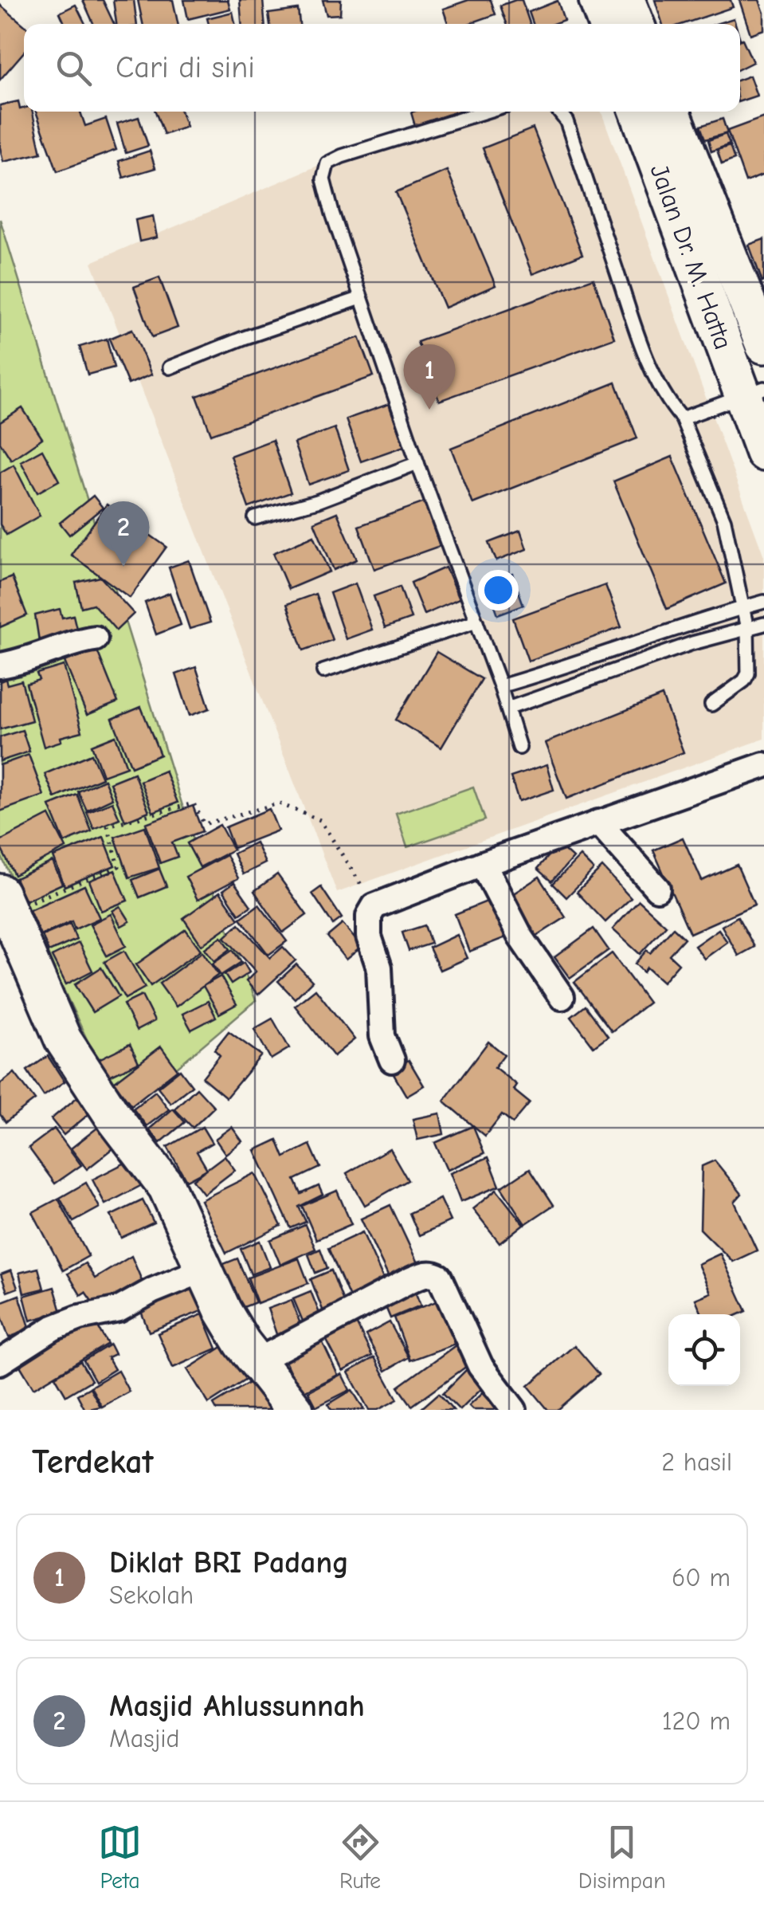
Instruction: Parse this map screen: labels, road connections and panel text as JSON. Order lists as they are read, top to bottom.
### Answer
{
  "streets": {
    "main road": ["Jalan Dr. M. Hatta"]
  },
  "page": {
    "search": "Cari di sini",
    "pins": ["1", "2"],
    "heading": ["Terdekat", "2 hasil"],
    "list": [
      {
        "mark": "1",
        "name": "Diklat BRI Padang",
        "note": "Sekolah",
        "value": "60 m"
      },
      {
        "mark": "2",
        "name": "Masjid Ahlussunnah",
        "note": "Masjid",
        "value": "120 m"
      }
    ],
    "nav": ["Peta", "Rute", "Disimpan"]
  }
}
